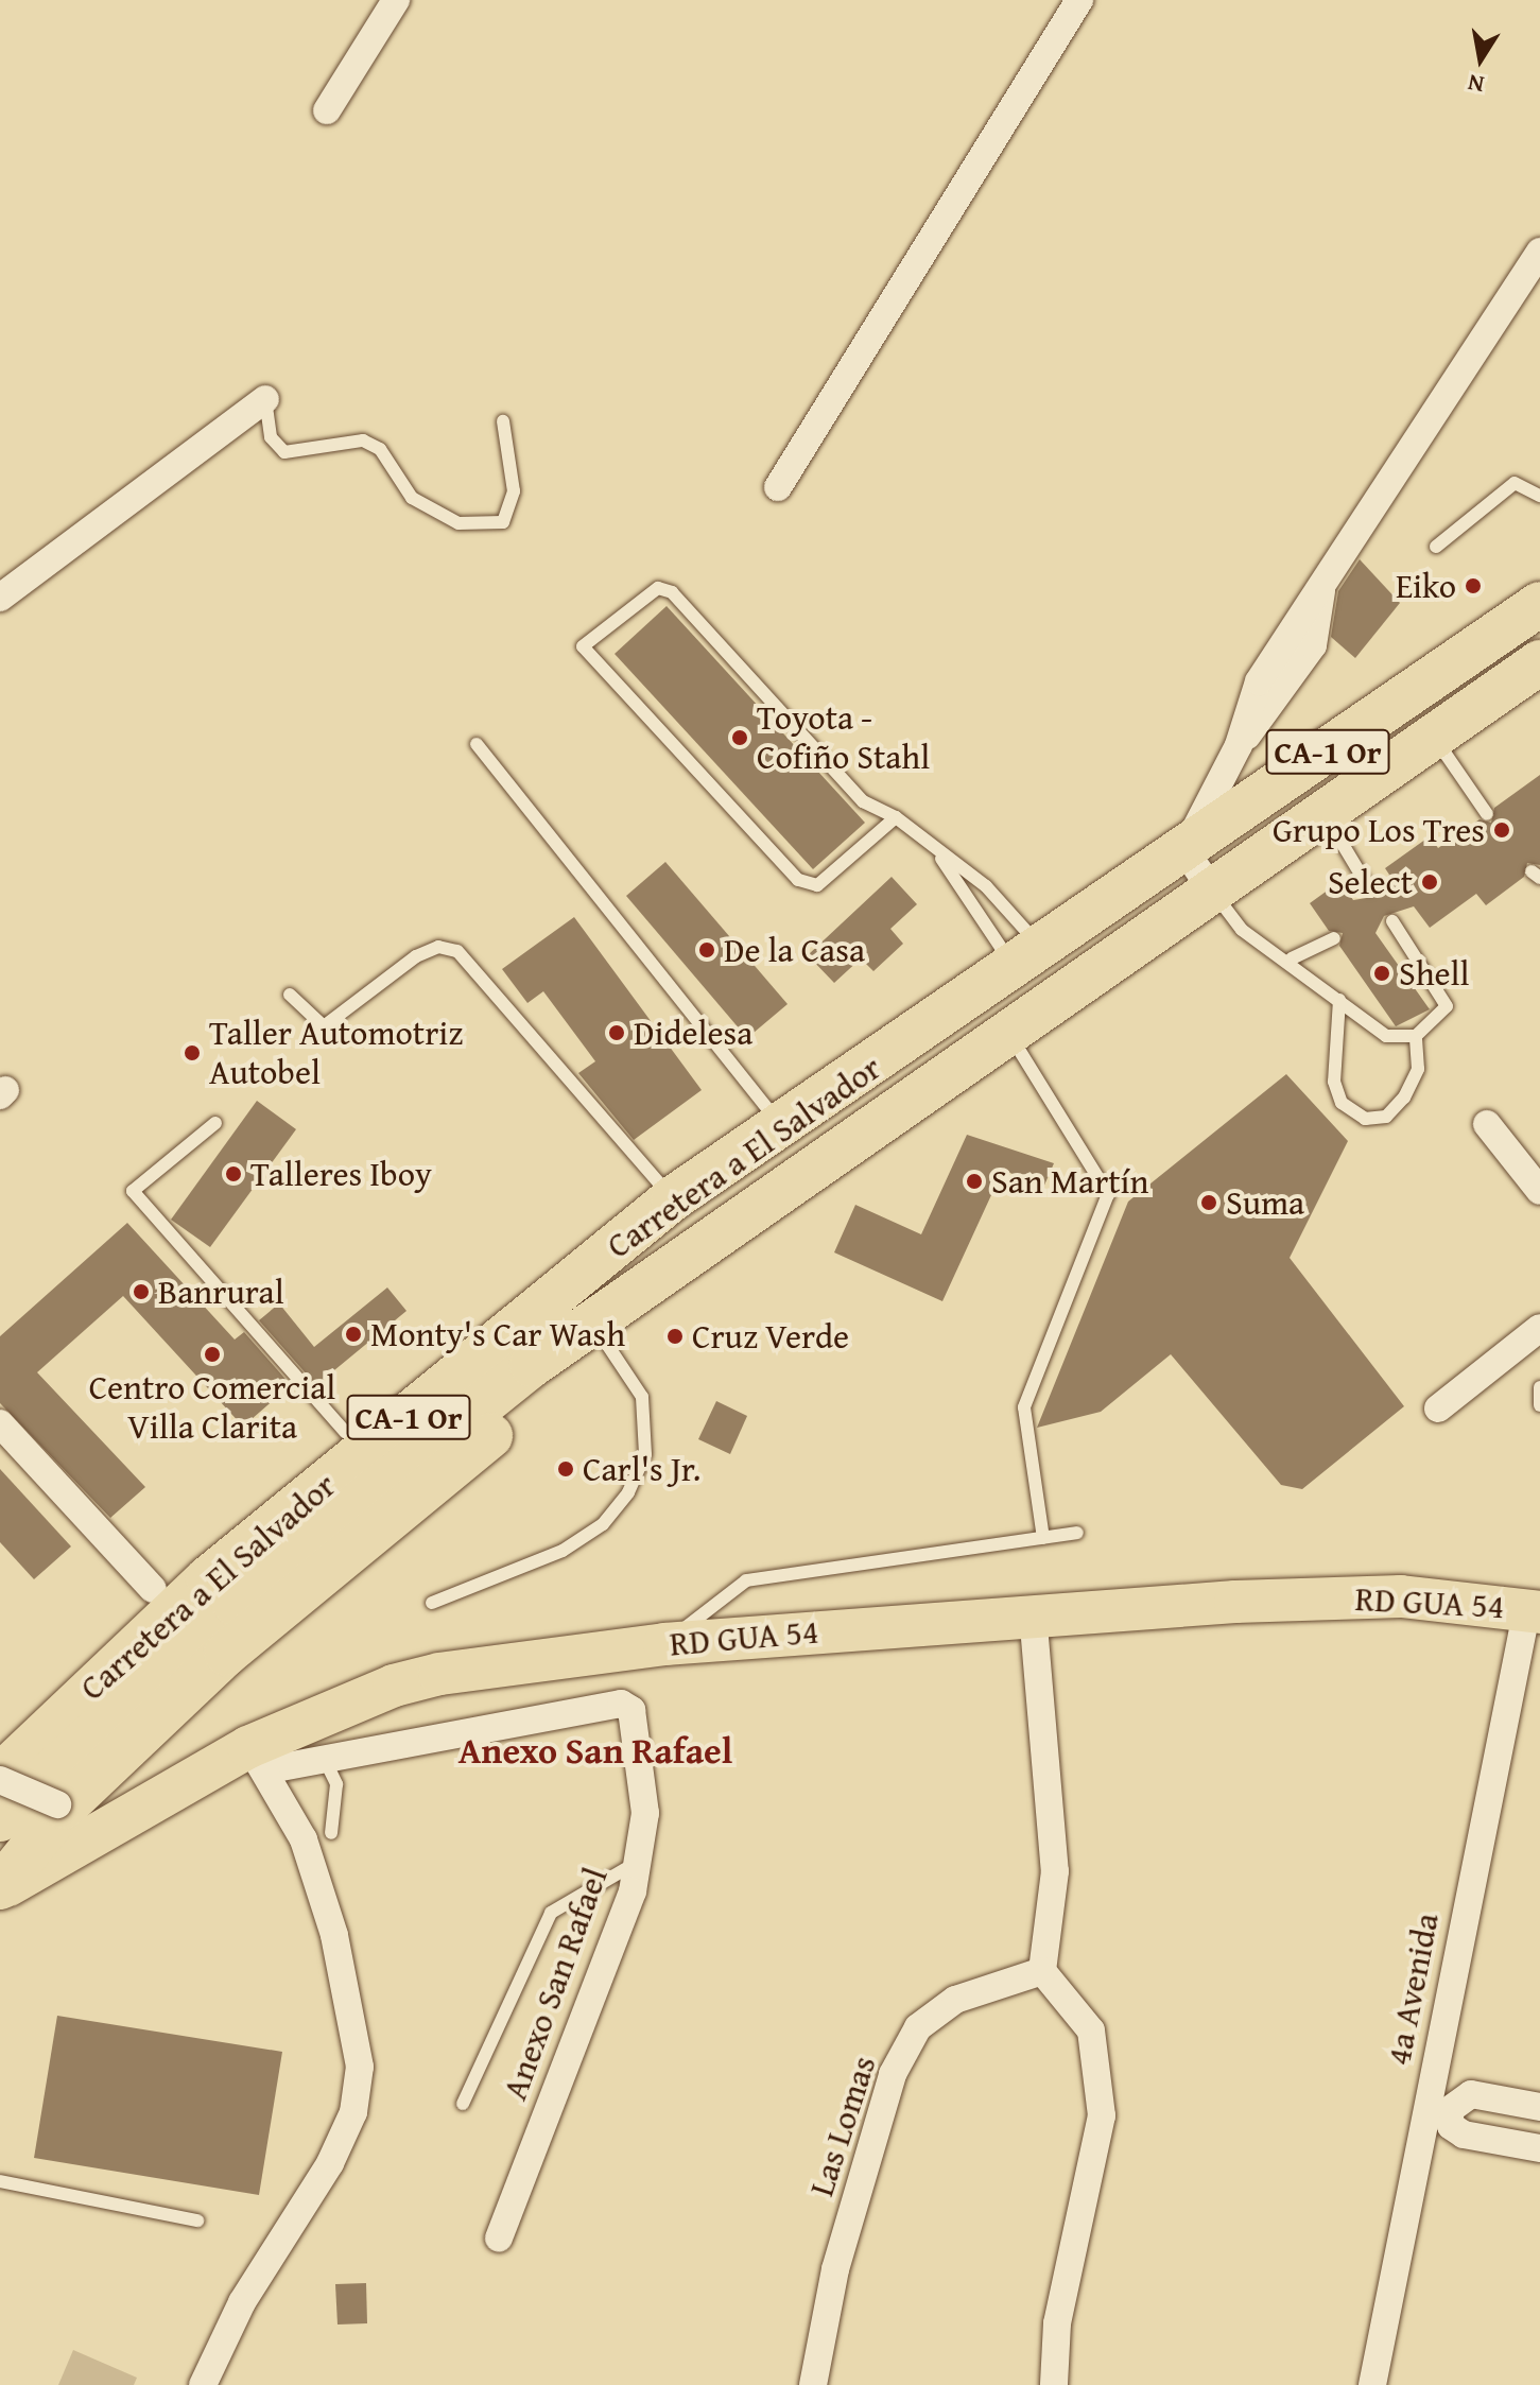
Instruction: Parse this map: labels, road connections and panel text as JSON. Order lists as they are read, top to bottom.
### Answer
{
  "streets": {
    "highway": ["CA-1 Or", "Carretera a El Salvador"],
    "main road": ["RD GUA 54"],
    "street": ["Anexo San Rafael", "4a Avenida", "Las Lomas"]
  },
  "crossings": [
    ["RD GUA 54", "4a Avenida"]
  ],
  "districts": ["Anexo San Rafael"],
  "places": [
    "Eiko",
    "Toyota - Cofiño Stahl",
    "Grupo Los Tres",
    "Select",
    "De la Casa",
    "Shell",
    "Didelesa",
    "Taller Automotriz Autobel",
    "Talleres Iboy",
    "San Martín",
    "Suma",
    "Banrural",
    "Monty's Car Wash",
    "Cruz Verde",
    "Centro Comercial Villa Clarita",
    "Carl's Jr."
  ],
  "north": "bottom"
}
